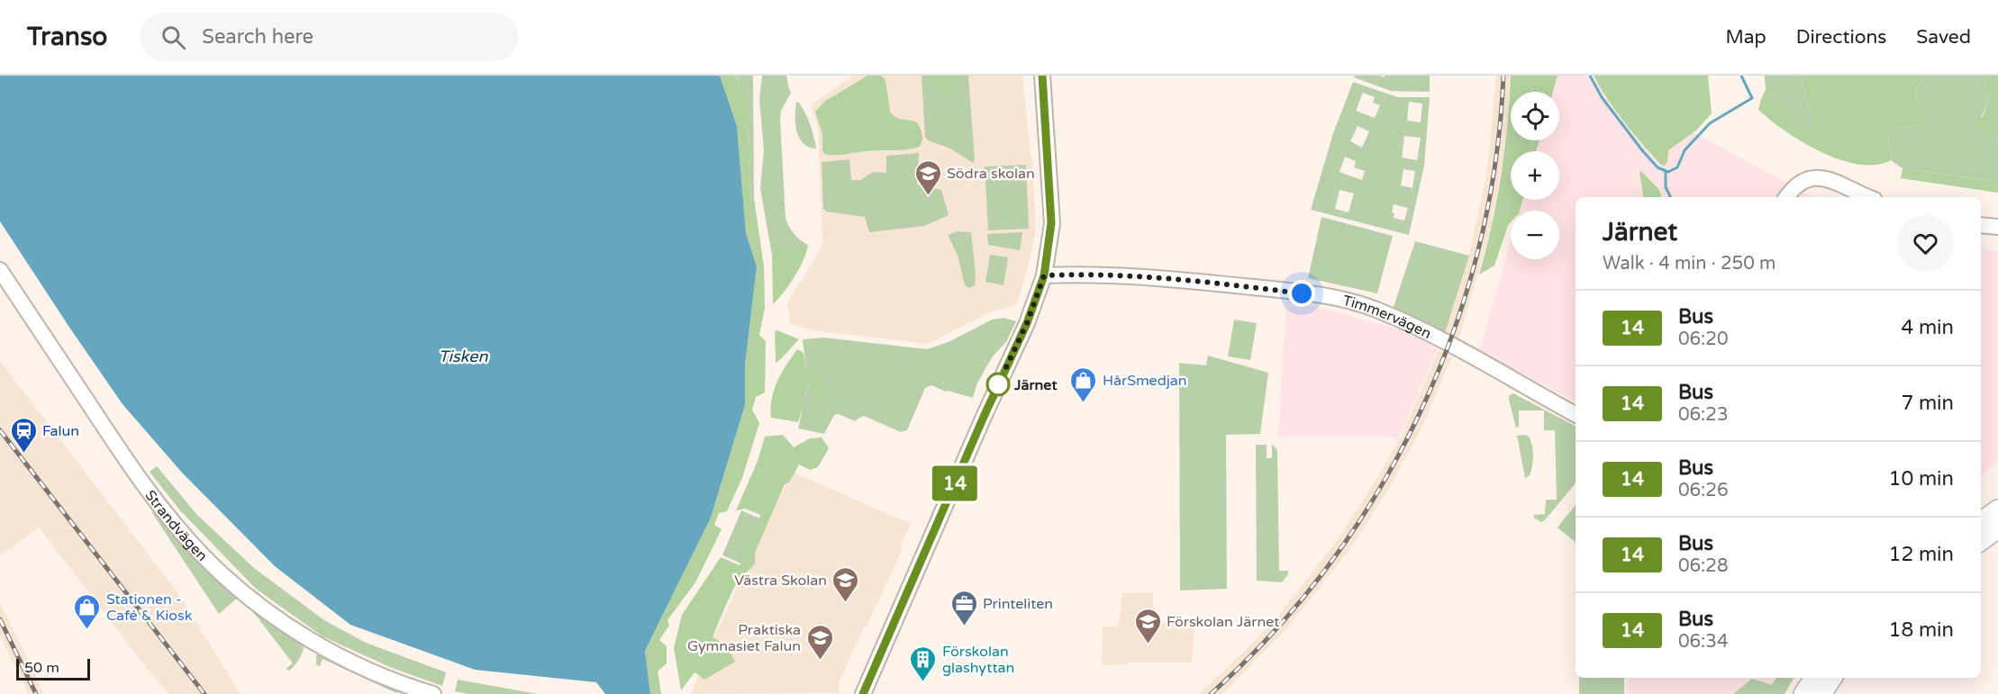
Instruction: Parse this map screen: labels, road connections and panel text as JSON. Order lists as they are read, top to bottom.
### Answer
{
  "streets": {
    "street": ["Timmervägen", "Strandvägen"]
  },
  "water": ["Tisken"],
  "places": {
    "school or university": [
      "Södra skolan",
      "Västra Skolan",
      "Förskolan Järnet",
      "Praktiska Gymnasiet Falun"
    ],
    "other": ["Järnet"],
    "shop": ["HårSmedjan", "Stationen - Café & Kiosk"],
    "station": ["Falun"],
    "office": ["Printeliten"],
    "building": ["Förskolan glashyttan"]
  },
  "lines": ["bus line 14"],
  "scale_bar": "50 m",
  "page": {
    "header": "Transo",
    "search": "Search here",
    "nav": ["Map", "Directions", "Saved"],
    "on_map": "14",
    "map_buttons": ["+", "−"],
    "heading": ["Järnet", "Walk · 4 min · 250 m"],
    "list": [
      {
        "mark": "14",
        "name": "Bus",
        "note": "06:20",
        "value": "4 min"
      },
      {
        "mark": "14",
        "name": "Bus",
        "note": "06:23",
        "value": "7 min"
      },
      {
        "mark": "14",
        "name": "Bus",
        "note": "06:26",
        "value": "10 min"
      },
      {
        "mark": "14",
        "name": "Bus",
        "note": "06:28",
        "value": "12 min"
      },
      {
        "mark": "14",
        "name": "Bus",
        "note": "06:34",
        "value": "18 min"
      }
    ],
    "scale": "50 m"
  }
}
